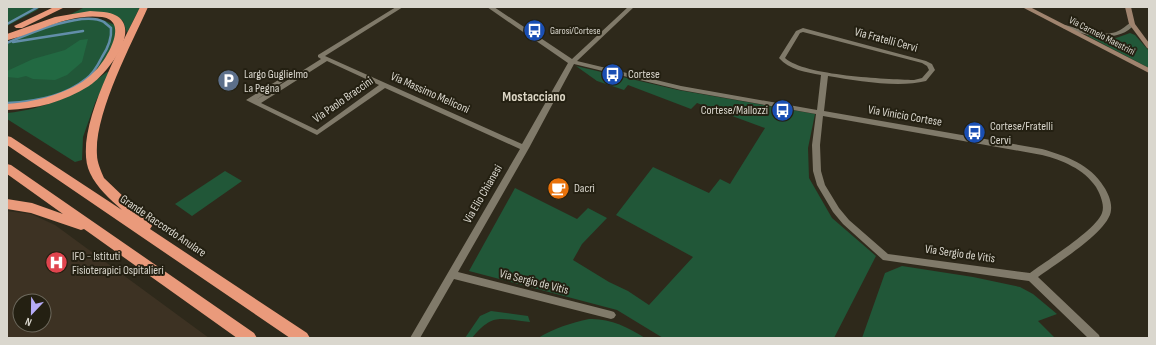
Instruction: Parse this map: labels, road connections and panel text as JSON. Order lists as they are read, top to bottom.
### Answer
{
  "streets": {
    "highway": ["Grande Raccordo Anulare"],
    "street": [
      "Via Carmelo Maestrini",
      "Via Fratelli Cervi",
      "Via Massimo Meliconi",
      "Via Paolo Braccini",
      "Via Vinicio Cortese",
      "Via Elio Chianesi",
      "Via Sergio de Vitis"
    ]
  },
  "crossings": [
    ["Via Massimo Meliconi", "Via Paolo Braccini"],
    ["Via Massimo Meliconi", "Via Elio Chianesi"],
    ["Via Vinicio Cortese", "Via Elio Chianesi"],
    ["Via Vinicio Cortese", "Via Sergio de Vitis"],
    ["Via Elio Chianesi", "Via Sergio de Vitis"]
  ],
  "districts": ["Mostacciano"],
  "places": {
    "bus stop": [
      "Garosi/Cortese",
      "Cortese",
      "Cortese/Mallozzi",
      "Cortese/Fratelli Cervi"
    ],
    "parking": ["Largo Guglielmo La Pegna"],
    "cafe": ["Dacrì"],
    "hospital": ["IFO - Istituti Fisioterapici Ospitalieri"]
  },
  "north": "bottom"
}
